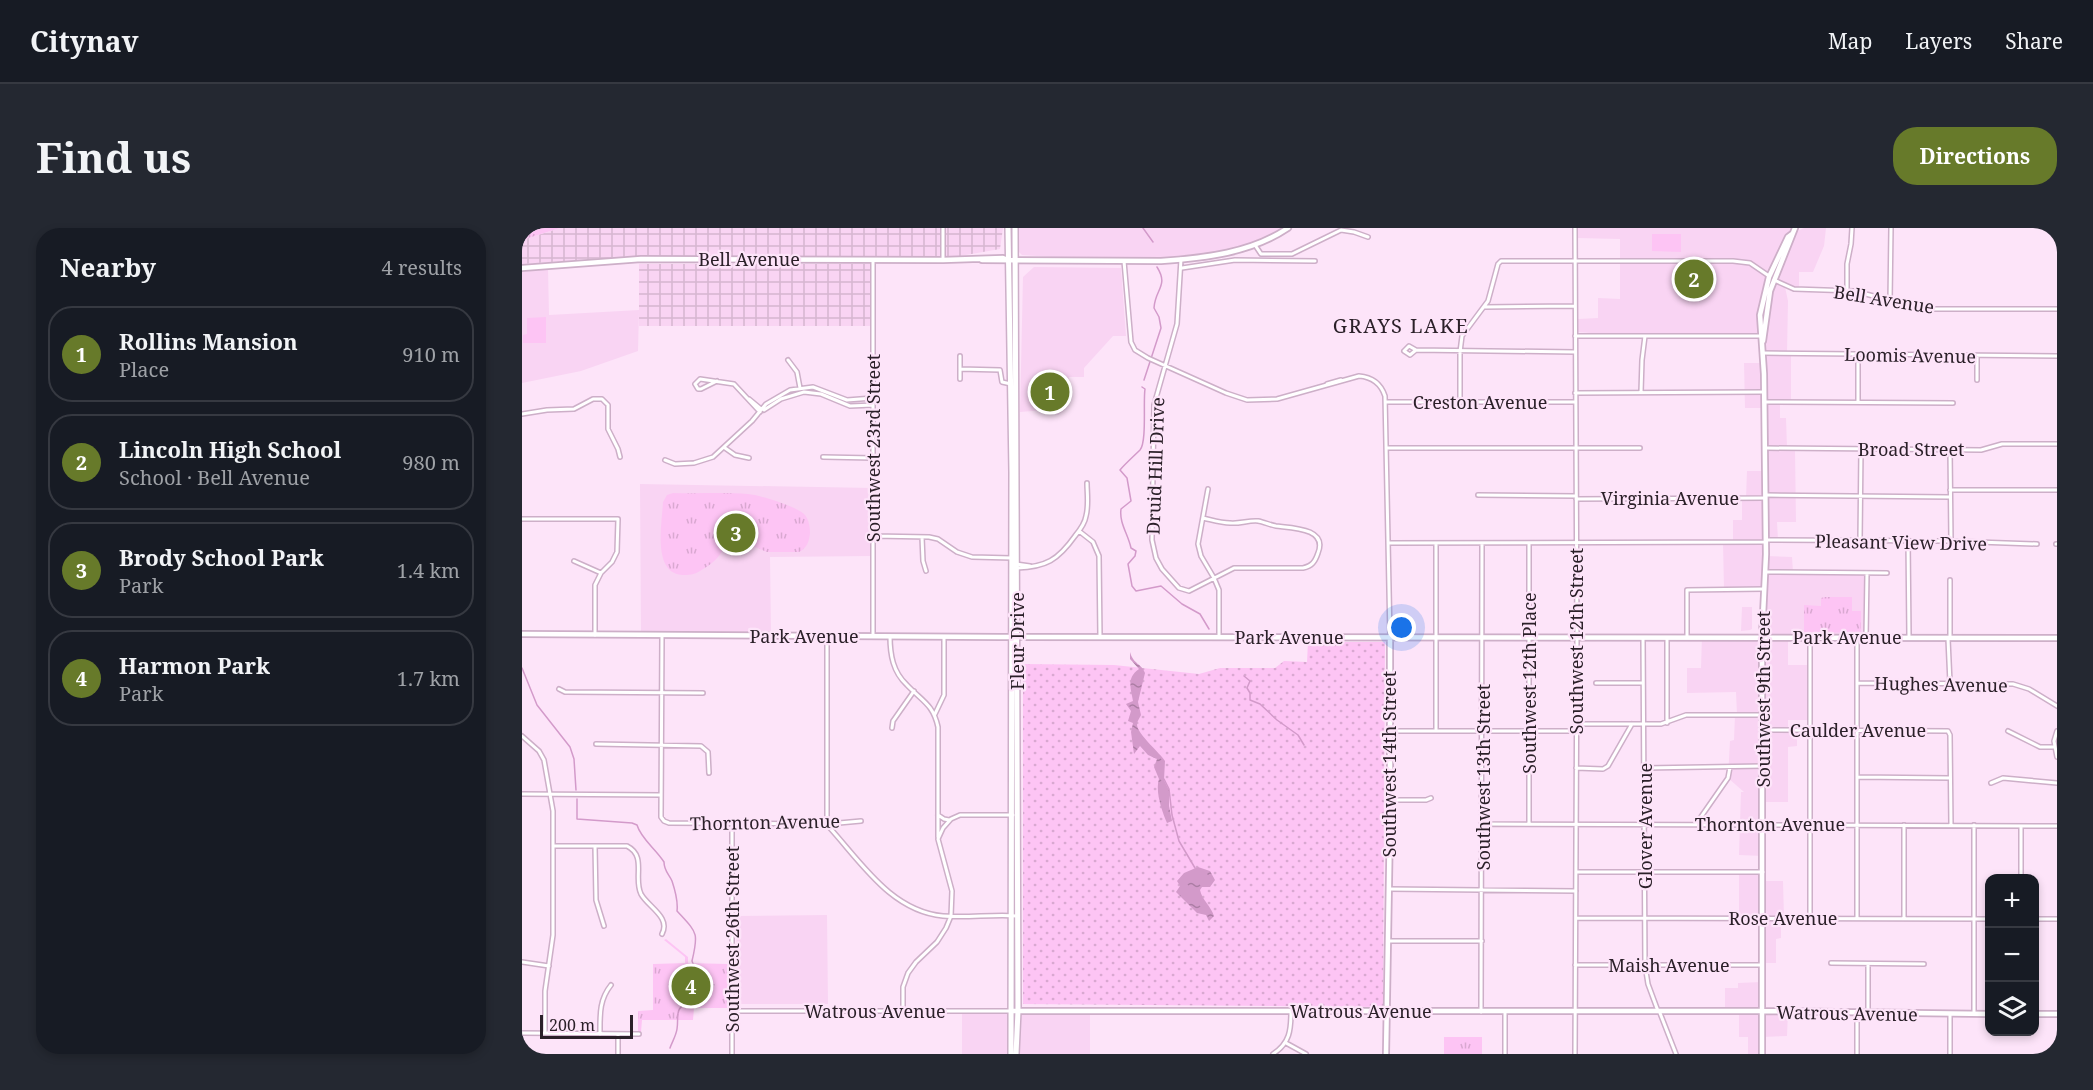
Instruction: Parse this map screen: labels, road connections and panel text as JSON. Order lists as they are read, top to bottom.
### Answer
{
  "streets": {
    "main road": ["Fleur Drive"],
    "street": [
      "Bell Avenue",
      "Loomis Avenue",
      "Creston Avenue",
      "Southwest 23rd Street",
      "Broad Street",
      "Druid Hill Drive",
      "Virginia Avenue",
      "Pleasant View Drive",
      "Park Avenue",
      "Southwest 12th Street",
      "Southwest 12th Place",
      "Hughes Avenue",
      "Southwest 9th Street",
      "Caulder Avenue",
      "Southwest 14th Street",
      "Southwest 13th Street",
      "Thornton Avenue",
      "Glover Avenue",
      "Rose Avenue",
      "Southwest 26th Street",
      "Maish Avenue",
      "Watrous Avenue"
    ]
  },
  "crossings": [
    ["Bell Avenue", "Southwest 23rd Street"],
    ["Bell Avenue", "Fleur Drive"],
    ["Bell Avenue", "Southwest 12th Street"],
    ["Bell Avenue", "Southwest 9th Street"],
    ["Loomis Avenue", "Southwest 9th Street"],
    ["Creston Avenue", "Southwest 12th Street"],
    ["Creston Avenue", "Southwest 14th Street"],
    ["Southwest 23rd Street", "Park Avenue"],
    ["Broad Street", "Southwest 9th Street"],
    ["Virginia Avenue", "Southwest 12th Street"],
    ["Virginia Avenue", "Southwest 9th Street"],
    ["Pleasant View Drive", "Southwest 12th Street"],
    ["Pleasant View Drive", "Southwest 12th Place"],
    ["Pleasant View Drive", "Southwest 9th Street"],
    ["Pleasant View Drive", "Southwest 14th Street"],
    ["Pleasant View Drive", "Southwest 13th Street"],
    ["Park Avenue", "Fleur Drive"],
    ["Park Avenue", "Southwest 12th Street"],
    ["Park Avenue", "Southwest 12th Place"],
    ["Park Avenue", "Southwest 9th Street"],
    ["Park Avenue", "Southwest 14th Street"],
    ["Park Avenue", "Southwest 13th Street"],
    ["Park Avenue", "Glover Avenue"],
    ["Fleur Drive", "Watrous Avenue"],
    ["Southwest 12th Street", "Thornton Avenue"],
    ["Southwest 12th Street", "Rose Avenue"],
    ["Southwest 12th Street", "Maish Avenue"],
    ["Southwest 12th Street", "Watrous Avenue"],
    ["Southwest 12th Place", "Thornton Avenue"],
    ["Southwest 9th Street", "Caulder Avenue"],
    ["Southwest 9th Street", "Thornton Avenue"],
    ["Southwest 9th Street", "Rose Avenue"],
    ["Southwest 9th Street", "Maish Avenue"],
    ["Southwest 9th Street", "Watrous Avenue"],
    ["Southwest 14th Street", "Watrous Avenue"],
    ["Southwest 13th Street", "Thornton Avenue"],
    ["Southwest 13th Street", "Watrous Avenue"],
    ["Thornton Avenue", "Glover Avenue"],
    ["Thornton Avenue", "Southwest 26th Street"],
    ["Glover Avenue", "Rose Avenue"],
    ["Glover Avenue", "Maish Avenue"],
    ["Glover Avenue", "Watrous Avenue"],
    ["Southwest 26th Street", "Watrous Avenue"]
  ],
  "districts": ["GRAYS LAKE"],
  "scale_bar": "200 m",
  "page": {
    "header": "Citynav",
    "nav": ["Map", "Layers", "Share"],
    "buttons": "Directions",
    "title": "Find us",
    "heading": ["Nearby", "4 results"],
    "pins": [
      "2",
      "1",
      "3",
      "4"
    ],
    "list": [
      {
        "mark": "1",
        "name": "Rollins Mansion",
        "note": "Place",
        "value": "910 m"
      },
      {
        "mark": "2",
        "name": "Lincoln High School",
        "note": "School · Bell Avenue",
        "value": "980 m"
      },
      {
        "mark": "3",
        "name": "Brody School Park",
        "note": "Park",
        "value": "1.4 km"
      },
      {
        "mark": "4",
        "name": "Harmon Park",
        "note": "Park",
        "value": "1.7 km"
      }
    ],
    "map_buttons": ["+", "−"],
    "scale": "200 m"
  }
}
